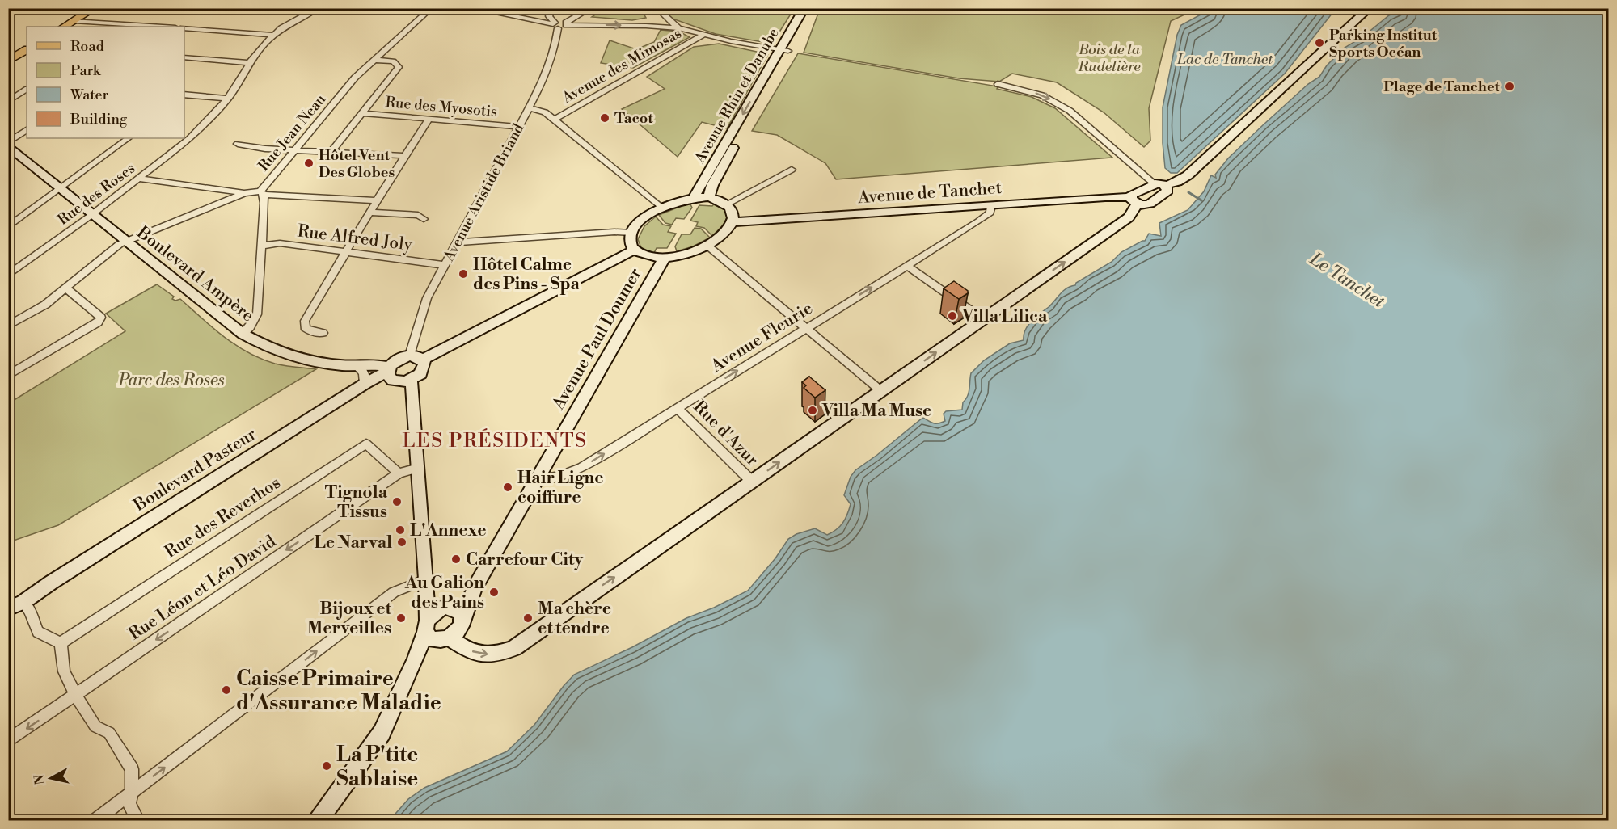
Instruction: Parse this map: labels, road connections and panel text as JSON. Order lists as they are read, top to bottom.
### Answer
{
  "streets": {
    "street": [
      "Avenue des Mimosas",
      "Avenue Rhin et Danube",
      "Rue des Myosotis",
      "Rue Jean Neau",
      "Avenue Aristide Briand",
      "Avenue de Tanchet",
      "Rue des Roses",
      "Rue Alfred Joly",
      "Boulevard Ampère",
      "Avenue Fleurie",
      "Avenue Paul Doumer",
      "Rue d'Azur",
      "Boulevard Pasteur",
      "Rue des Reverhos",
      "Rue Léon et Léo David"
    ]
  },
  "crossings": [
    ["Rue des Myosotis", "Avenue Aristide Briand"],
    ["Rue Jean Neau", "Rue Alfred Joly"],
    ["Rue Jean Neau", "Boulevard Ampère"],
    ["Avenue Aristide Briand", "Rue Alfred Joly"],
    ["Avenue Aristide Briand", "Boulevard Pasteur"],
    ["Avenue de Tanchet", "Avenue Fleurie"],
    ["Rue des Roses", "Boulevard Ampère"],
    ["Boulevard Ampère", "Boulevard Pasteur"],
    ["Avenue Fleurie", "Avenue Paul Doumer"],
    ["Avenue Fleurie", "Rue d'Azur"],
    ["Rue des Reverhos", "Rue Léon et Léo David"]
  ],
  "one_way": ["Avenue Fleurie", "Rue Léon et Léo David"],
  "districts": ["LES PRÉSIDENTS"],
  "water": ["Lac de Tanchet", "Le Tanchet"],
  "parks": ["Bois de la Rudelière", "Parc des Roses"],
  "places": [
    "Parking Institut Sports Océan",
    "Plage de Tanchet",
    "Tacot",
    "Hôtel Vent Des Globes",
    "Hôtel Calme des Pins - Spa",
    "Villa Lilica",
    "Villa Ma Muse",
    "Hair Ligne coiffure",
    "Tignola Tissus",
    "L'Annexe",
    "Le Narval",
    "Carrefour City",
    "Au Galion des Pains",
    "Bijoux et Merveilles",
    "Ma chère et tendre",
    "Caisse Primaire d'Assurance Maladie",
    "La P'tite Sablaise"
  ],
  "legend": [
    "Road",
    "Park",
    "Water",
    "Building"
  ],
  "north": "left"
}
